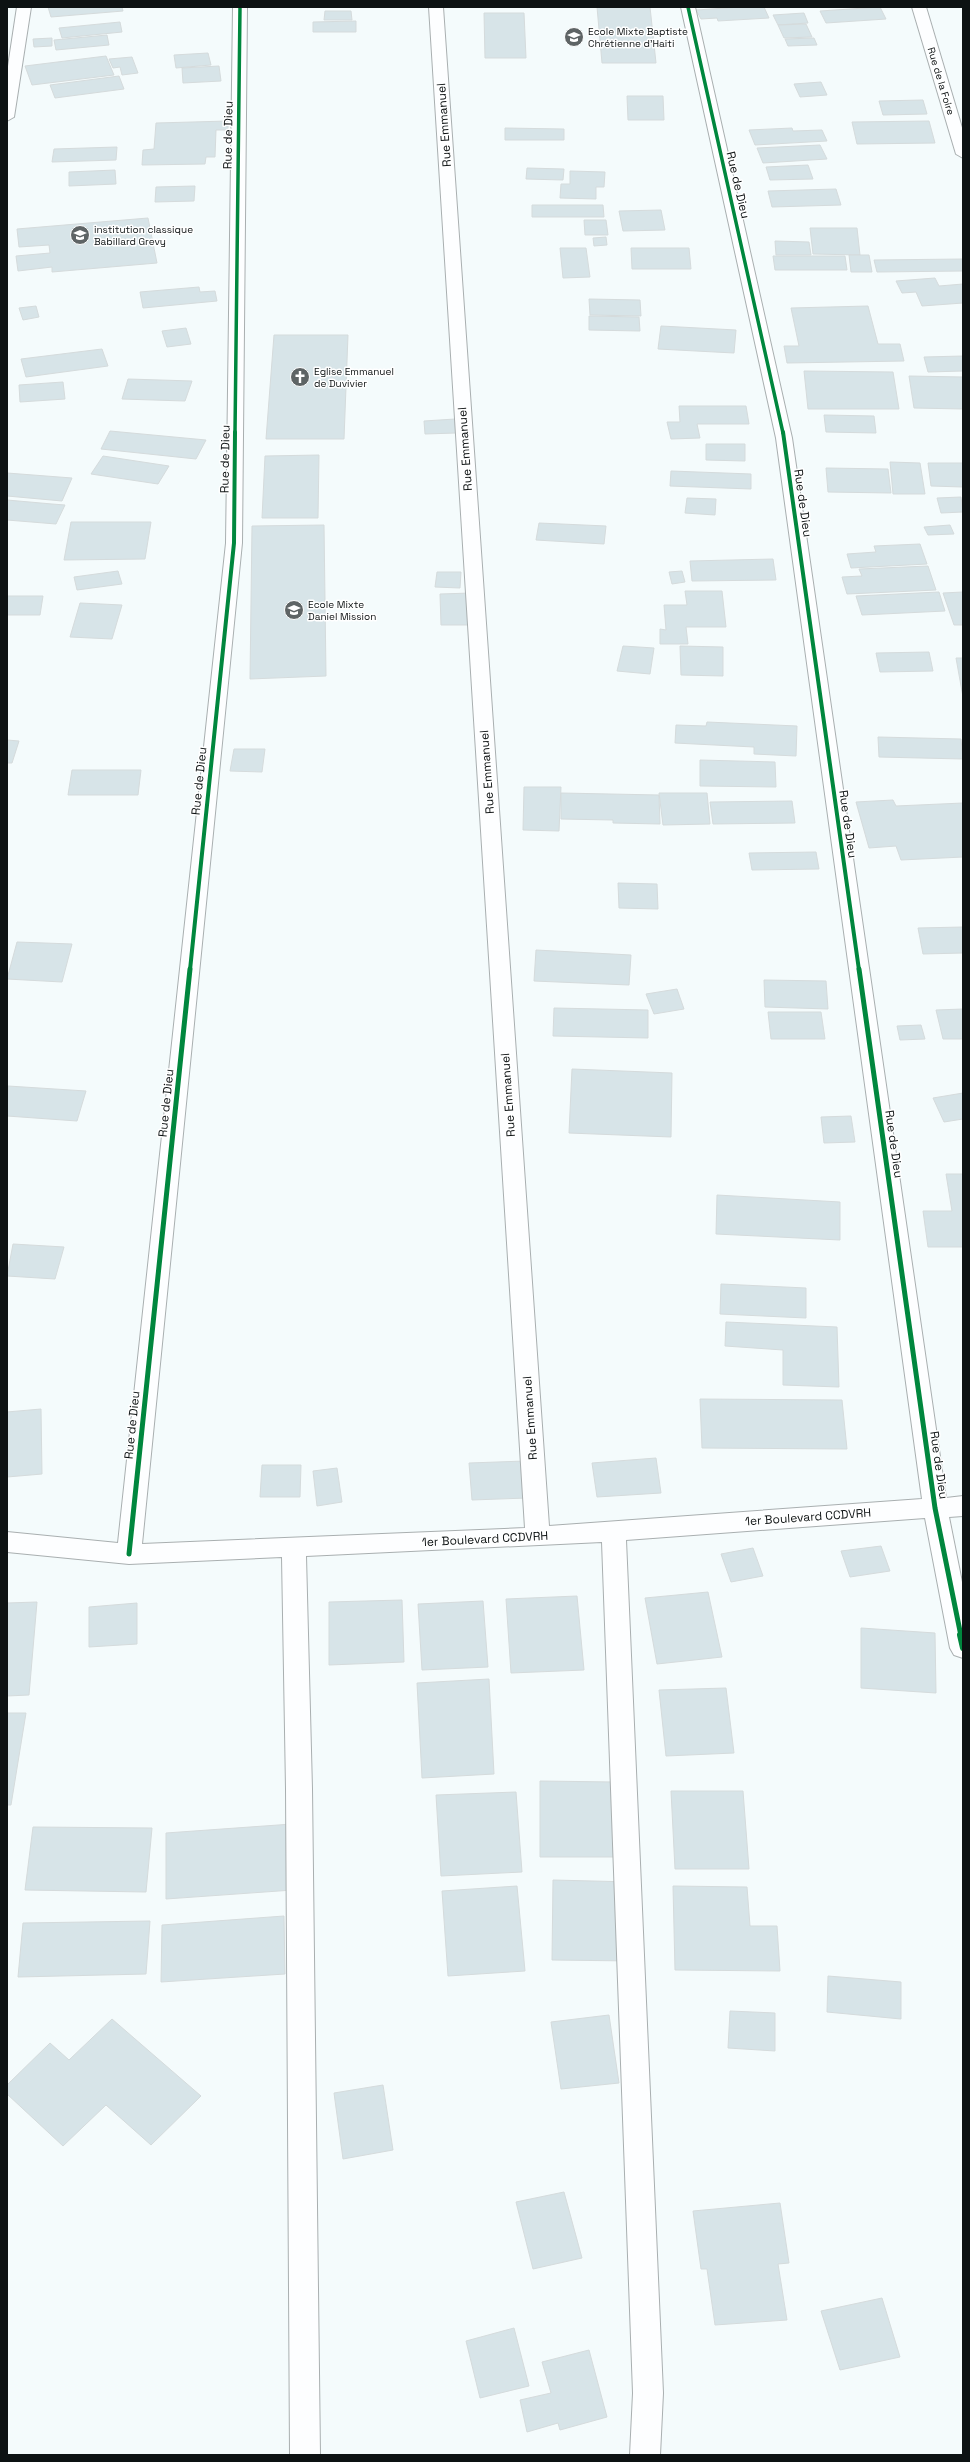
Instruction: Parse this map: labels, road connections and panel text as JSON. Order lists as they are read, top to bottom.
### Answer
{
  "streets": {
    "street": [
      "Rue de la Foire",
      "Rue Emmanuel",
      "Rue de Dieu",
      "1er Boulevard CCDVRH"
    ]
  },
  "crossings": [
    ["Rue Emmanuel", "1er Boulevard CCDVRH"],
    ["Rue de Dieu", "1er Boulevard CCDVRH"]
  ],
  "places": {
    "school or university": ["Ecole Mixte Baptiste Chrétienne d'Haiti", "institution classique Babillard Grevy", "Ecole Mixte Daniel Mission"],
    "church": ["Eglise Emmanuel de Duvivier"]
  }
}
